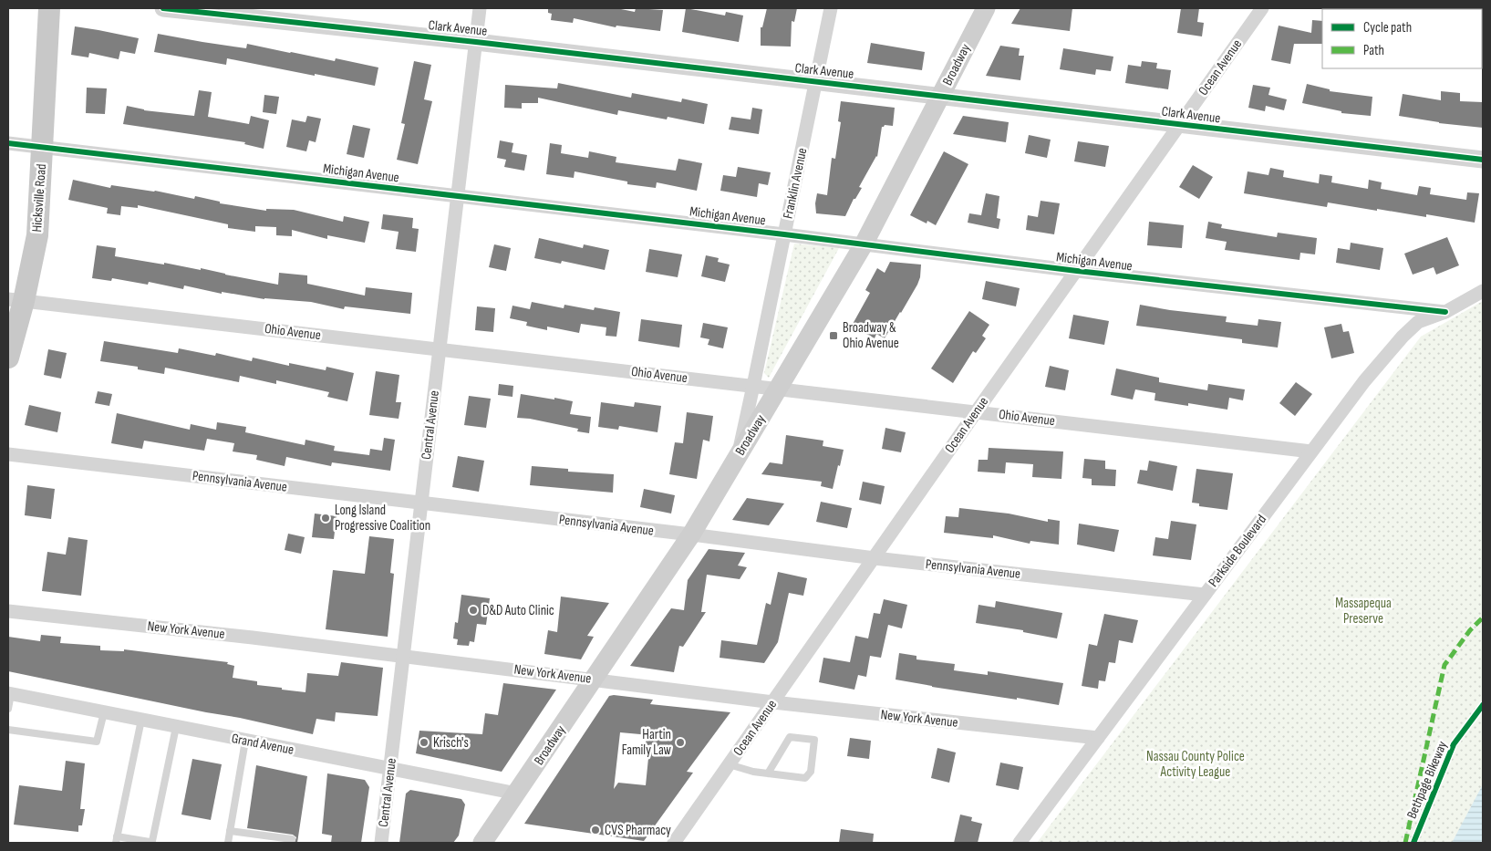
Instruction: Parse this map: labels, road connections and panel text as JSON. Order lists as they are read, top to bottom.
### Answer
{
  "streets": {
    "main road": ["Broadway", "Hicksville Road"],
    "street": [
      "Clark Avenue",
      "Ocean Avenue",
      "Michigan Avenue",
      "Franklin Avenue",
      "Ohio Avenue",
      "Central Avenue",
      "Pennsylvania Avenue",
      "Parkside Boulevard",
      "New York Avenue",
      "Grand Avenue"
    ],
    "cycle path": ["Bethpage Bikeway"]
  },
  "crossings": [
    ["Clark Avenue", "Broadway"],
    ["Clark Avenue", "Ocean Avenue"],
    ["Clark Avenue", "Franklin Avenue"],
    ["Clark Avenue", "Central Avenue"],
    ["Broadway", "Michigan Avenue"],
    ["Broadway", "Franklin Avenue"],
    ["Broadway", "Ohio Avenue"],
    ["Broadway", "Pennsylvania Avenue"],
    ["Broadway", "New York Avenue"],
    ["Broadway", "Grand Avenue"],
    ["Ocean Avenue", "Michigan Avenue"],
    ["Ocean Avenue", "Ohio Avenue"],
    ["Ocean Avenue", "Pennsylvania Avenue"],
    ["Ocean Avenue", "New York Avenue"],
    ["Michigan Avenue", "Franklin Avenue"],
    ["Michigan Avenue", "Hicksville Road"],
    ["Michigan Avenue", "Central Avenue"],
    ["Michigan Avenue", "Parkside Boulevard"],
    ["Franklin Avenue", "Ohio Avenue"],
    ["Hicksville Road", "Ohio Avenue"],
    ["Ohio Avenue", "Central Avenue"],
    ["Ohio Avenue", "Parkside Boulevard"],
    ["Central Avenue", "Pennsylvania Avenue"],
    ["Central Avenue", "New York Avenue"],
    ["Central Avenue", "Grand Avenue"],
    ["Pennsylvania Avenue", "Parkside Boulevard"],
    ["Parkside Boulevard", "New York Avenue"]
  ],
  "parks": ["Massapequa Preserve", "Nassau County Police Activity League"],
  "places": {
    "transit": ["Broadway & Ohio Avenue"],
    "other": [
      "Long Island Progressive Coalition",
      "D&D Auto Clinic",
      "Krisch's",
      "Hartin Family Law",
      "CVS Pharmacy"
    ]
  },
  "legend": ["Cycle path", "Path"]
}
